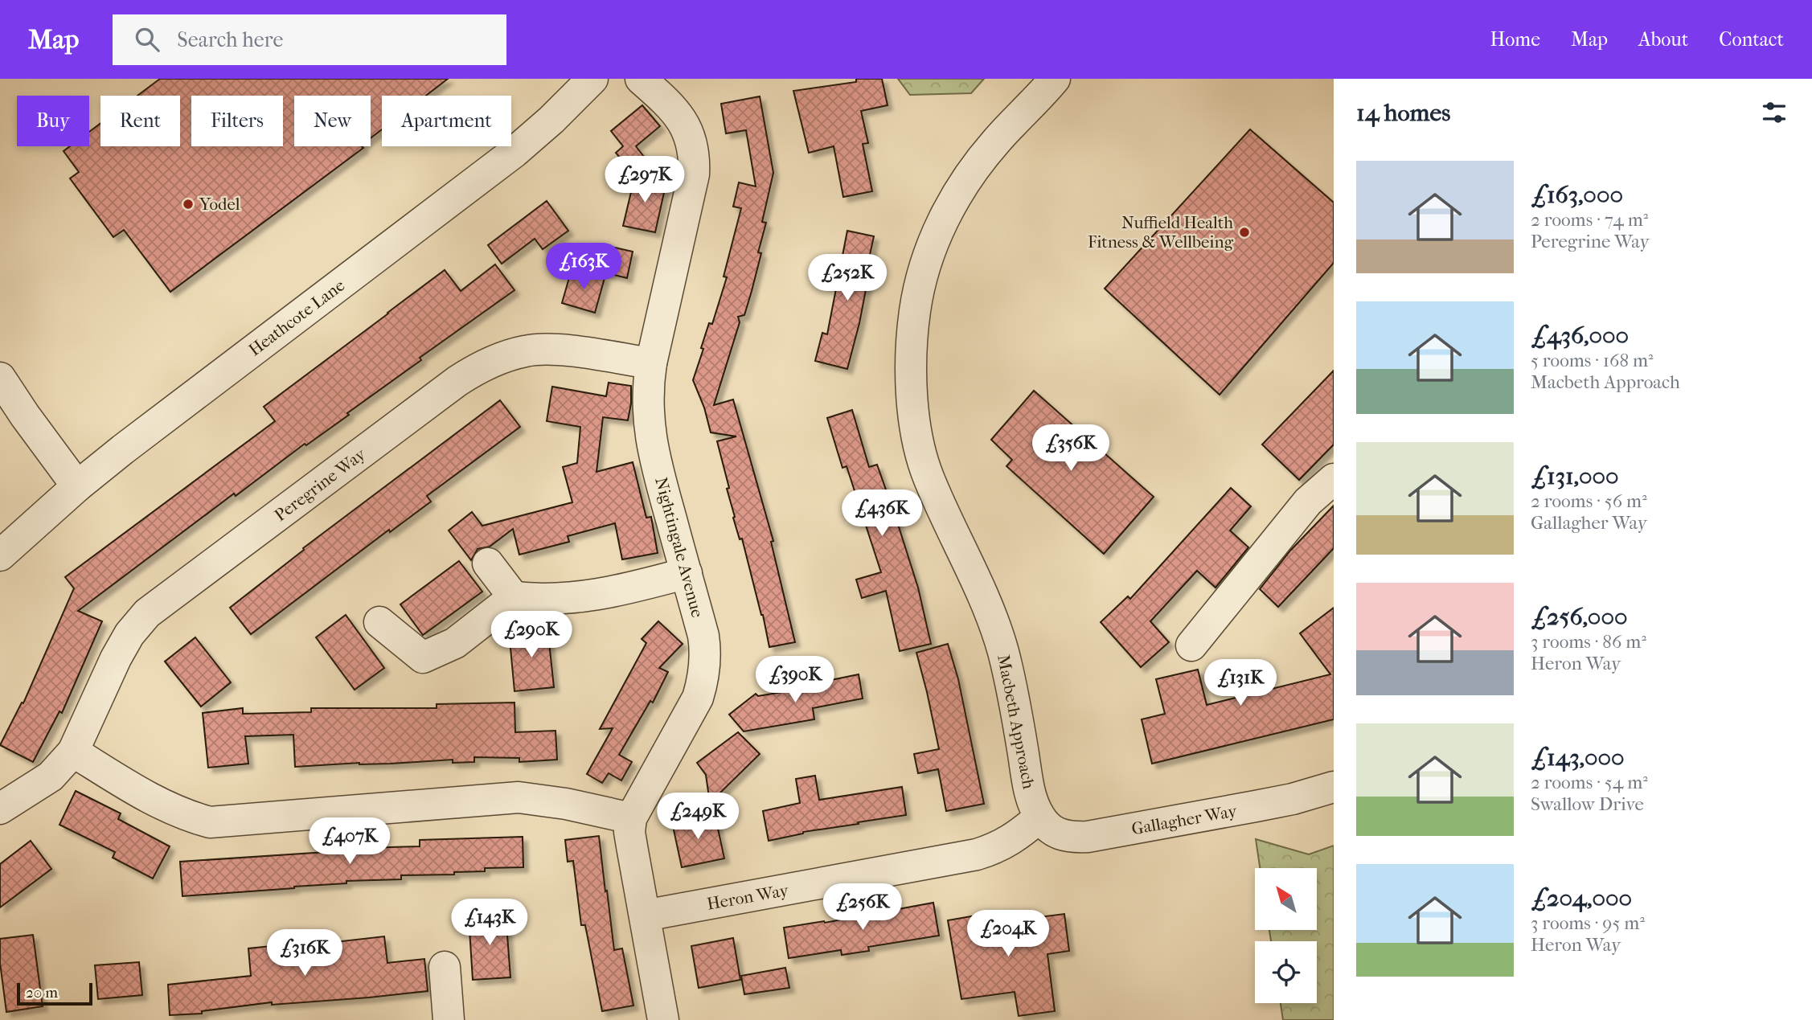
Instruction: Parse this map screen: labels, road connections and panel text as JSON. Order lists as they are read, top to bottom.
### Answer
{
  "streets": {
    "street": [
      "Heathcote Lane",
      "Peregrine Way",
      "Nightingale Avenue",
      "Macbeth Approach",
      "Gallagher Way",
      "Heron Way"
    ]
  },
  "crossings": [
    ["Peregrine Way", "Nightingale Avenue"],
    ["Macbeth Approach", "Gallagher Way"],
    ["Macbeth Approach", "Heron Way"],
    ["Gallagher Way", "Heron Way"]
  ],
  "places": ["Yodel", "Nuffield Health Fitness & Wellbeing"],
  "scale_bar": "20 m",
  "north": "top left",
  "page": {
    "header": "Map",
    "search": "Search here",
    "nav": [
      "Home",
      "Map",
      "About",
      "Contact"
    ],
    "heading": "14 homes",
    "chip": [
      "Buy",
      "Rent",
      "Filters",
      "New",
      "Apartment"
    ],
    "list": [
      {
        "name": "£163,000",
        "note": "2 rooms · 74 m² · Peregrine Way"
      },
      {
        "name": "£436,000",
        "note": "5 rooms · 168 m² · Macbeth Approach"
      },
      {
        "name": "£131,000",
        "note": "2 rooms · 56 m² · Gallagher Way"
      },
      {
        "name": "£256,000",
        "note": "3 rooms · 86 m² · Heron Way"
      },
      {
        "name": "£143,000",
        "note": "2 rooms · 54 m² · Swallow Drive"
      },
      {
        "name": "£204,000",
        "note": "3 rooms · 95 m² · Heron Way"
      }
    ],
    "price": [
      "£297K",
      "£163K",
      "£252K",
      "£356K",
      "£436K",
      "£290K",
      "£390K",
      "£131K",
      "£249K",
      "£407K",
      "£256K",
      "£143K",
      "£204K",
      "£316K"
    ],
    "scale": "20 m"
  }
}
